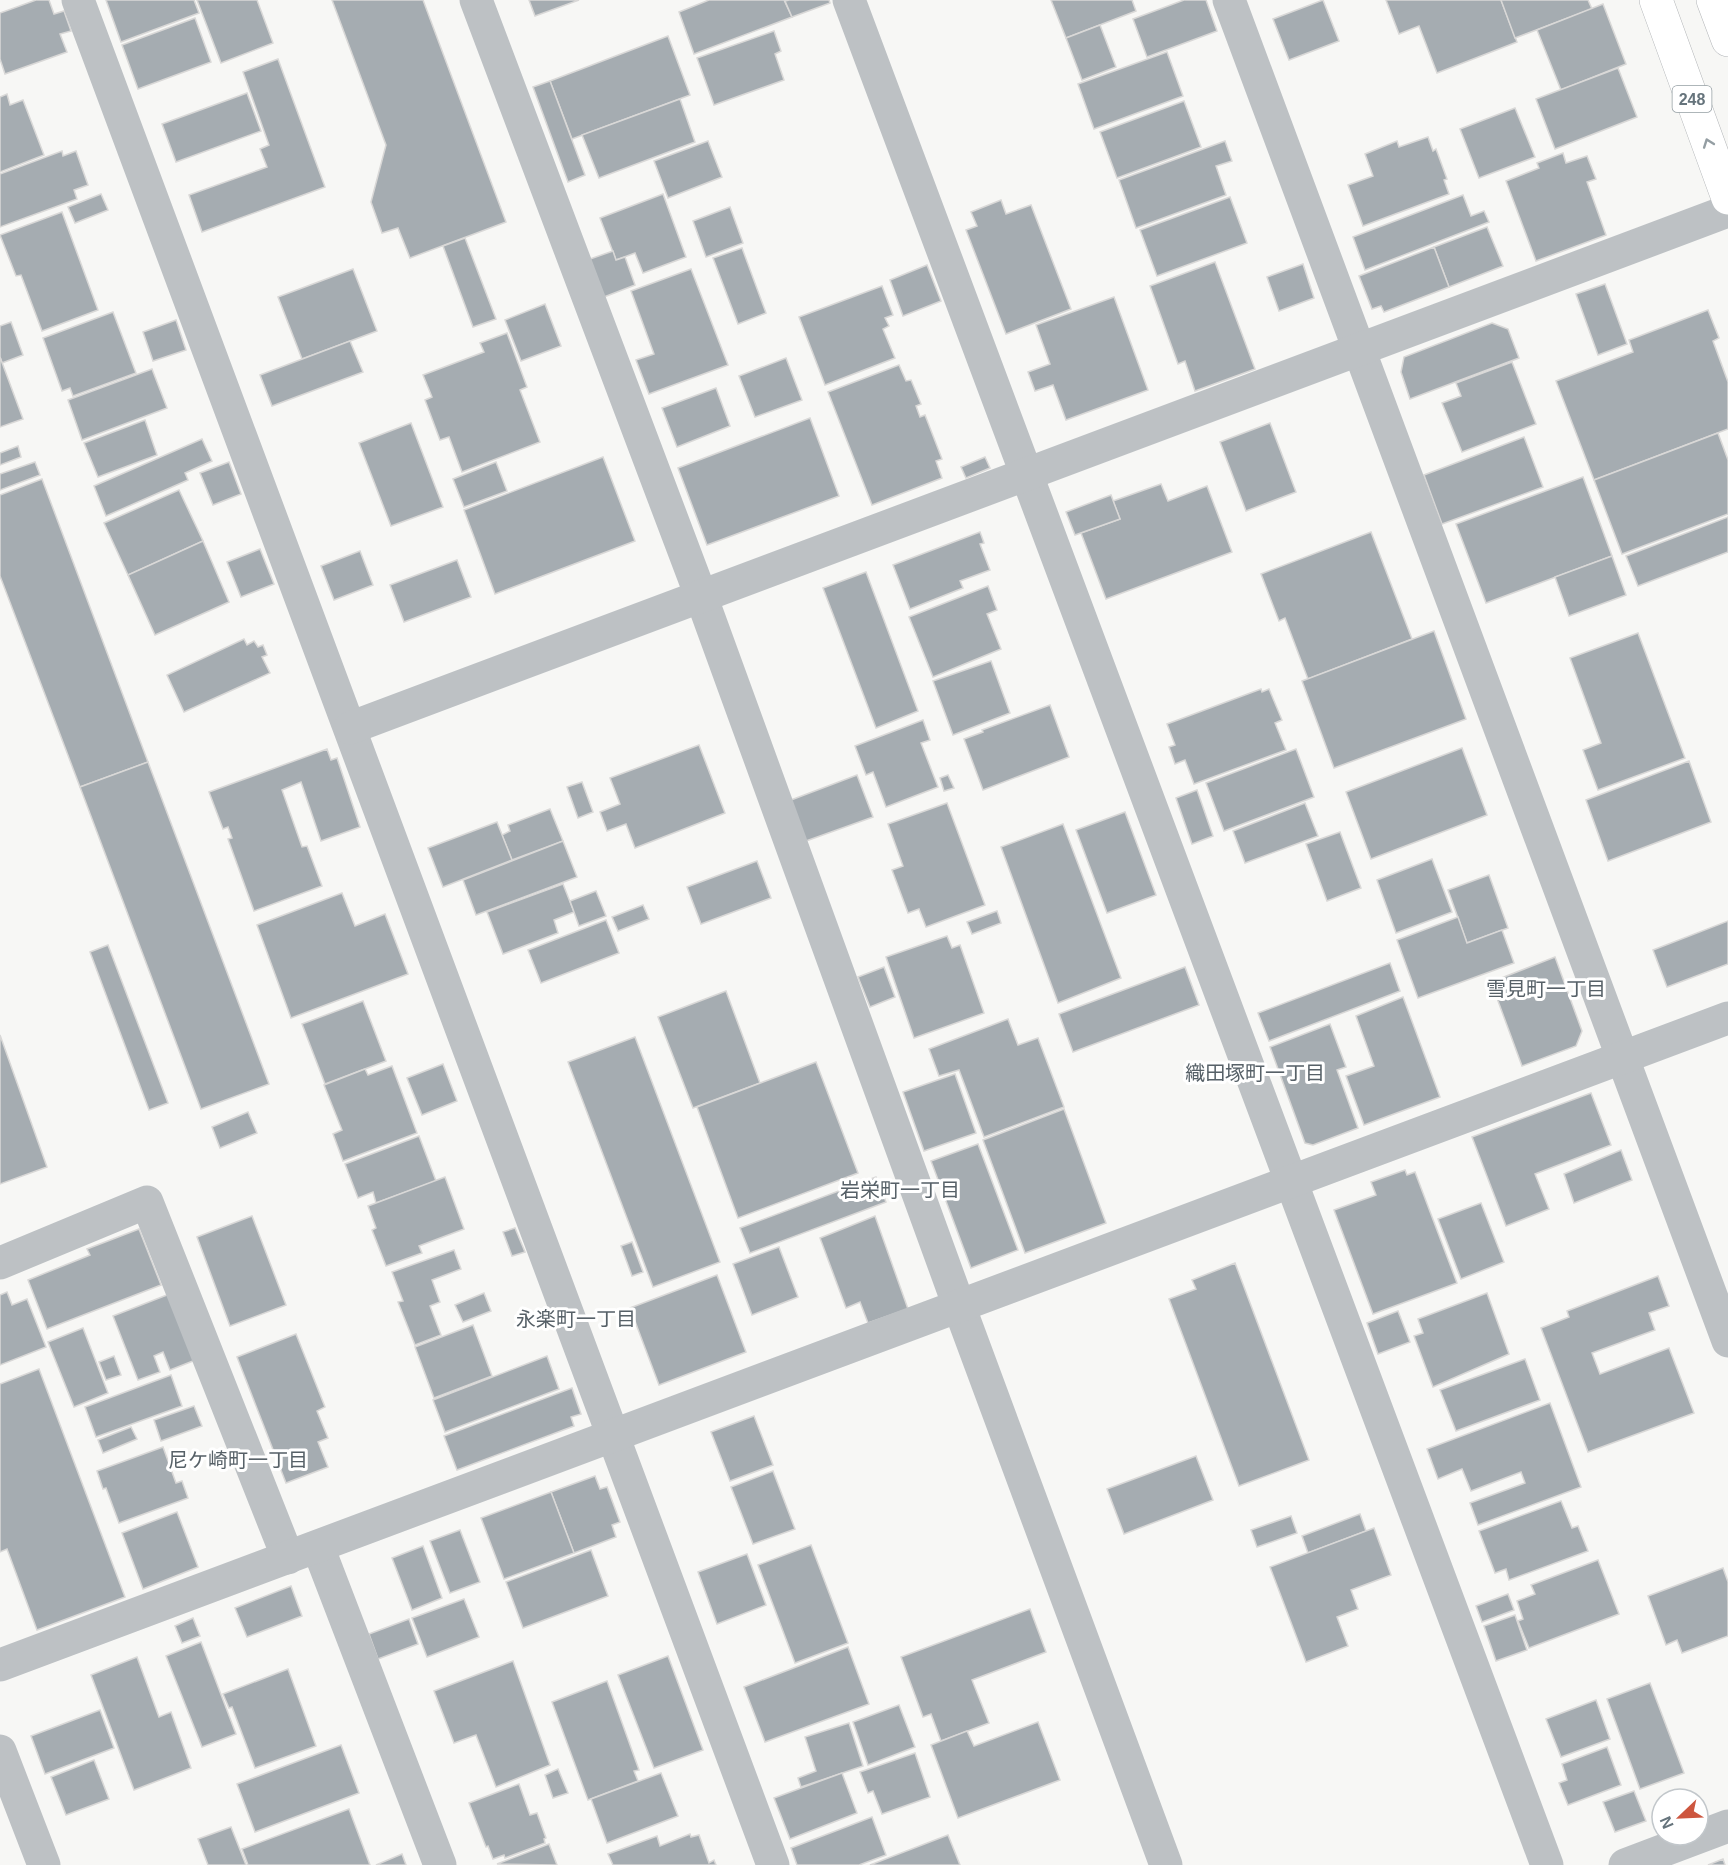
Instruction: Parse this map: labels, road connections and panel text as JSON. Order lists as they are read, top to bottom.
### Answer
{
  "streets": {
    "highway": ["248"]
  },
  "districts": [
    "雪見町一丁目",
    "織田塚町一丁目",
    "岩栄町一丁目",
    "永楽町一丁目",
    "尼ケ崎町一丁目"
  ],
  "north": "bottom left"
}
